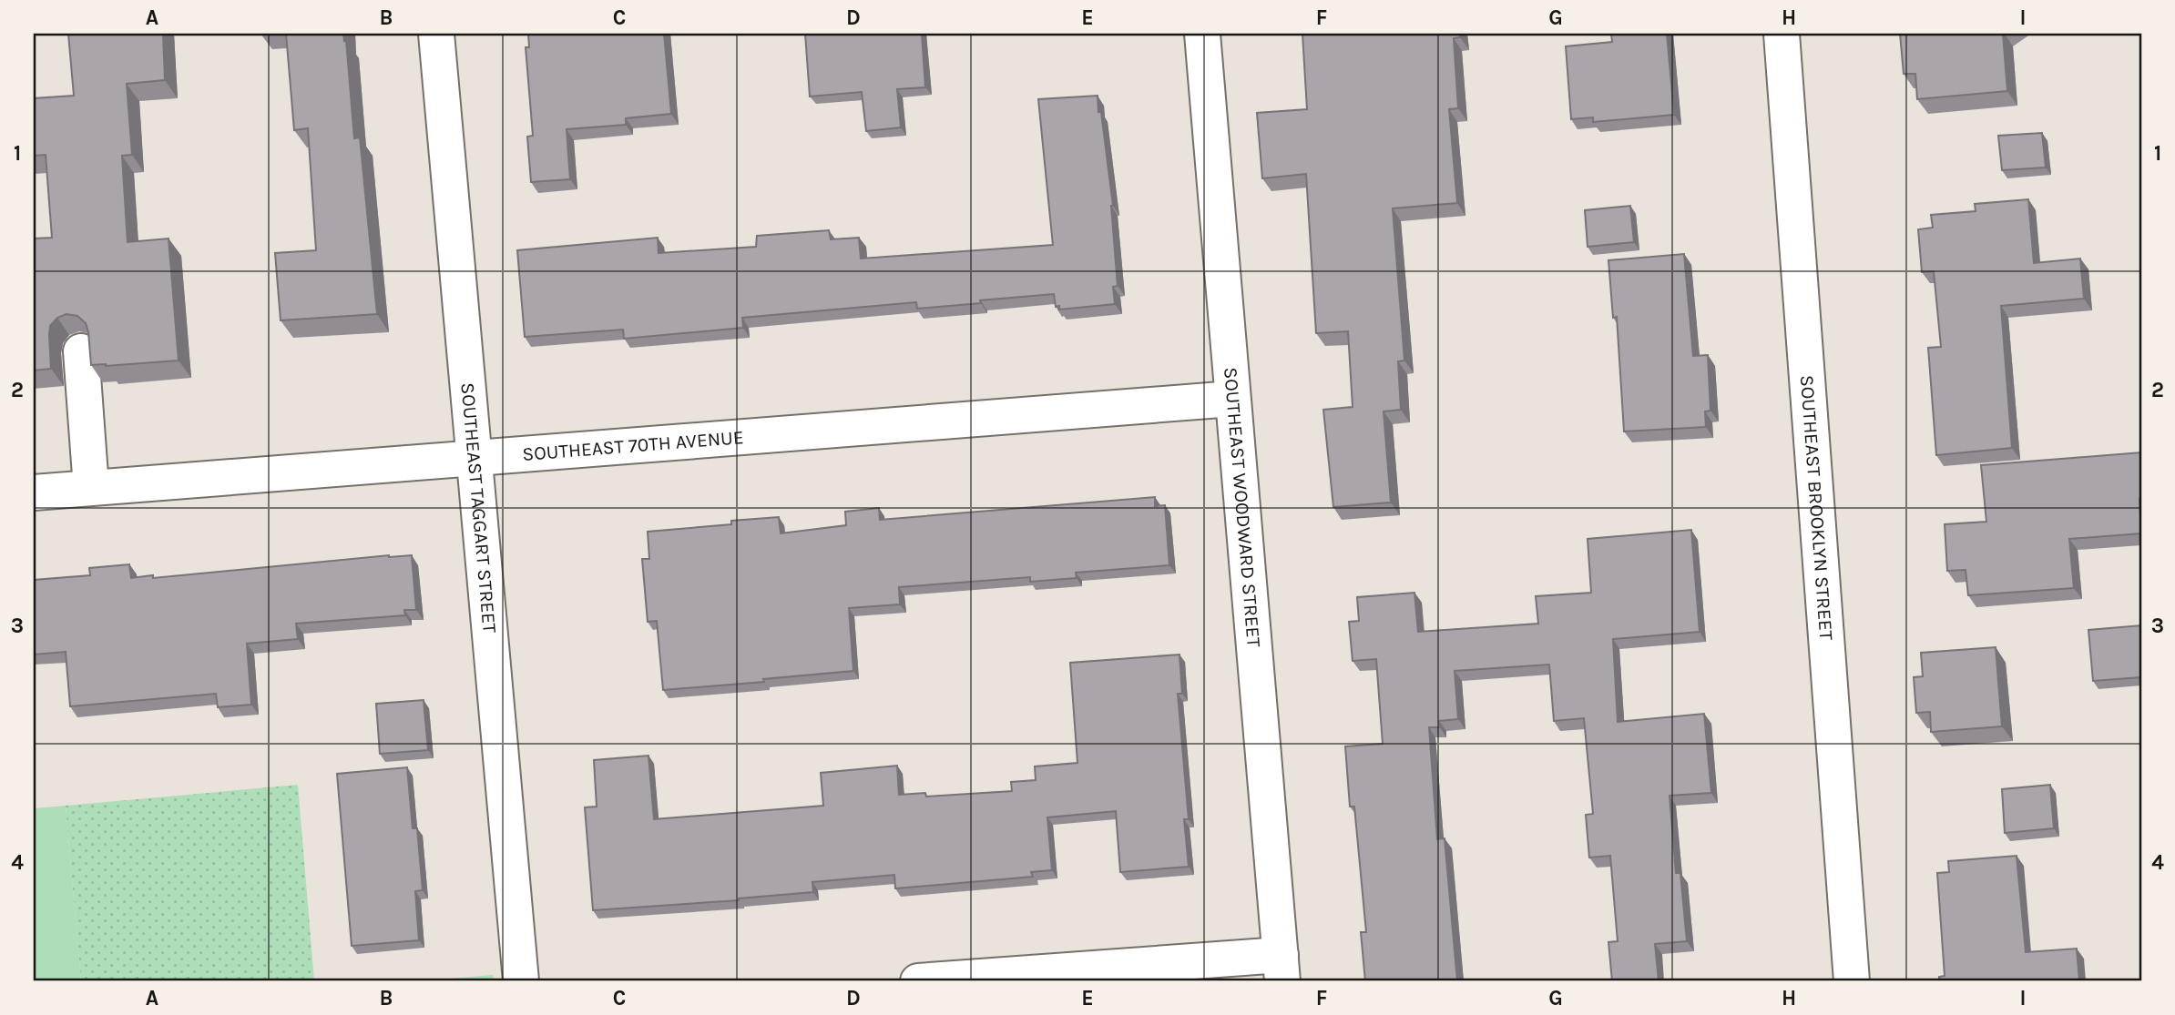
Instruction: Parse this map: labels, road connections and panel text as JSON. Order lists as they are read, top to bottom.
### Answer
{
  "streets": {
    "street": [
      "SOUTHEAST 70TH AVENUE",
      "SOUTHEAST TAGGART STREET",
      "SOUTHEAST WOODWARD STREET",
      "SOUTHEAST BROOKLYN STREET"
    ]
  },
  "crossings": [
    ["SOUTHEAST 70TH AVENUE", "SOUTHEAST TAGGART STREET"],
    ["SOUTHEAST 70TH AVENUE", "SOUTHEAST WOODWARD STREET"]
  ],
  "grid": {
    "columns": [
      "A",
      "B",
      "C",
      "D",
      "E",
      "F",
      "G",
      "H",
      "I"
    ],
    "rows": [
      "1",
      "2",
      "3",
      "4"
    ]
  }
}
